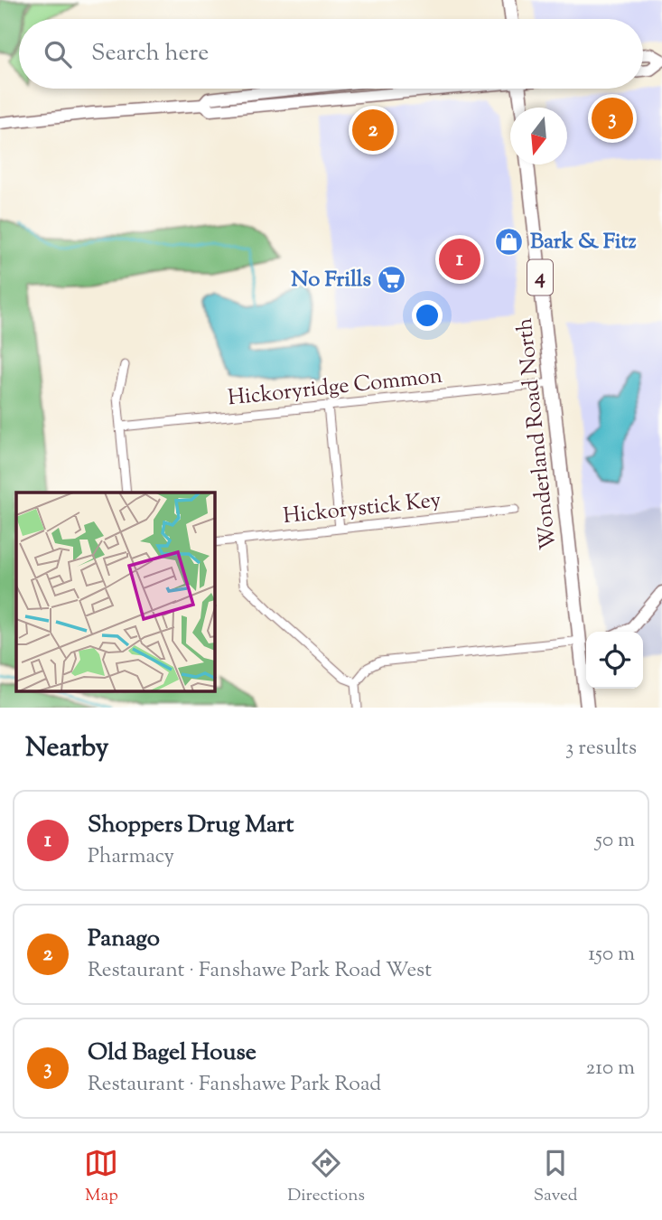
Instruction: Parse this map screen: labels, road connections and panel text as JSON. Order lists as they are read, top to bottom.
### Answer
{
  "streets": {
    "main road": ["4", "Wonderland Road North"],
    "street": ["Hickoryridge Common", "Hickorystick Key"]
  },
  "crossings": [
    ["Hickoryridge Common", "Wonderland Road North"]
  ],
  "places": {
    "shop": ["Bark & Fitz"],
    "supermarket": ["No Frills"]
  },
  "north": "bottom",
  "page": {
    "search": "Search here",
    "pins": ["3", "2", "1"],
    "heading": ["Nearby", "3 results"],
    "list": [
      {
        "mark": "1",
        "name": "Shoppers Drug Mart",
        "note": "Pharmacy",
        "value": "50 m"
      },
      {
        "mark": "2",
        "name": "Panago",
        "note": "Restaurant · Fanshawe Park Road West",
        "value": "150 m"
      },
      {
        "mark": "3",
        "name": "Old Bagel House",
        "note": "Restaurant · Fanshawe Park Road",
        "value": "210 m"
      }
    ],
    "nav": ["Map", "Directions", "Saved"]
  }
}
